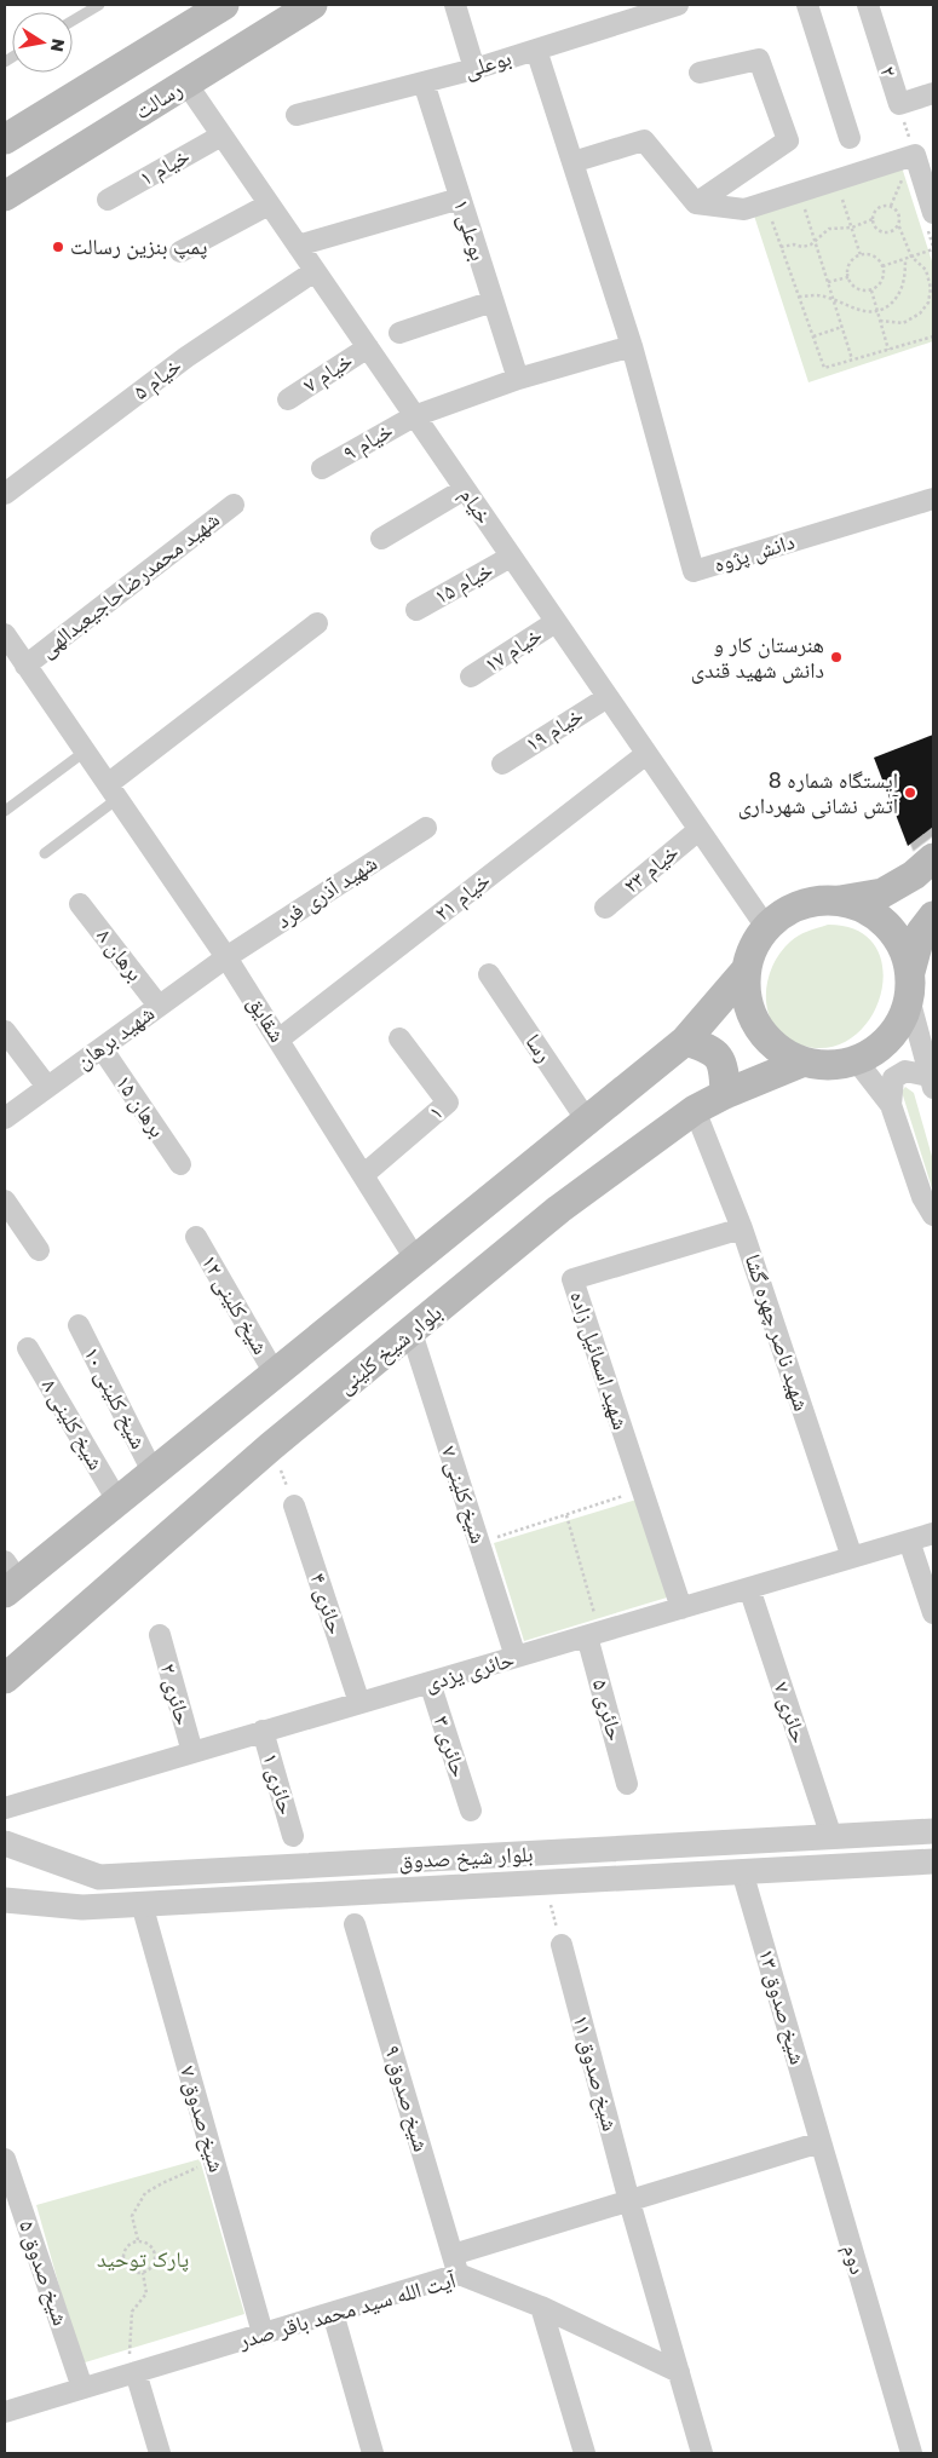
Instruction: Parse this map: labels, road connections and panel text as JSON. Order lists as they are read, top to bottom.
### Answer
{
  "streets": {
    "main road": ["رسالت", "بلوار شیخ کلینی"],
    "street": [
      "بوعلی",
      "۲",
      "خیام ۱",
      "۱ بوعلی",
      "خیام ۷",
      "خیام ۵",
      "خیام ۹",
      "خیام",
      "دانش پژوه",
      "خیام ۱۵",
      "شهید محمدرضاحاجیعبدالهی",
      "خیام ۱۷",
      "خیام ۱۹",
      "خیام ۲۳",
      "شهید آذری فرد",
      "خیام ۲۱",
      "برهان ۸",
      "شقایق",
      "شهید برهان",
      "رسا",
      "برهان ۱۵",
      "۱",
      "شیخ کلینی ۱۲",
      "شهید ناصر چهره گشا",
      "شهید اسمائیل زاده",
      "شیخ کلینی ۱۰",
      "شیخ کلینی ۸",
      "شیخ کلینی ۷",
      "حائری ۴",
      "حائری یزدی",
      "حائری ۲",
      "حائری ۵",
      "حائری ۷",
      "حائری ۳",
      "حائری ۱",
      "بلوار شیخ صدوق",
      "شیخ صدوق ۱۳",
      "شیخ صدوق ۱۱",
      "شیخ صدوق ۹",
      "شیخ صدوق ۷",
      "دوم",
      "شیخ صدوق ۵",
      "آیت الله سید محمد باقر صدر"
    ]
  },
  "crossings": [
    ["بوعلی", "۱ بوعلی"],
    ["رسالت", "خیام"],
    ["خیام ۱", "خیام"],
    ["۱ بوعلی", "خیام ۹"],
    ["خیام ۷", "خیام"],
    ["خیام ۵", "خیام"],
    ["خیام ۹", "خیام"],
    ["خیام ۹", "دانش پژوه"],
    ["خیام", "خیام ۱۵"],
    ["خیام", "خیام ۱۷"],
    ["خیام", "خیام ۱۹"],
    ["خیام", "خیام ۲۳"],
    ["خیام", "خیام ۲۱"],
    ["خیام", "بلوار شیخ کلینی"],
    ["شهید محمدرضاحاجیعبدالهی", "شقایق"],
    ["شهید آذری فرد", "شقایق"],
    ["شهید آذری فرد", "شهید برهان"],
    ["خیام ۲۱", "شقایق"],
    ["برهان ۸", "شهید برهان"],
    ["شقایق", "شهید برهان"],
    ["شقایق", "۱"],
    ["شهید برهان", "برهان ۱۵"],
    ["شهید ناصر چهره گشا", "بلوار شیخ کلینی"],
    ["شهید ناصر چهره گشا", "شهید اسمائیل زاده"],
    ["شهید ناصر چهره گشا", "حائری یزدی"],
    ["بلوار شیخ کلینی", "شیخ کلینی ۷"],
    ["شهید اسمائیل زاده", "حائری یزدی"],
    ["شیخ کلینی ۷", "حائری یزدی"],
    ["حائری ۴", "حائری یزدی"],
    ["حائری یزدی", "حائری ۲"],
    ["حائری یزدی", "حائری ۵"],
    ["حائری یزدی", "حائری ۷"],
    ["حائری یزدی", "حائری ۳"],
    ["حائری یزدی", "حائری ۱"],
    ["حائری ۷", "بلوار شیخ صدوق"],
    ["بلوار شیخ صدوق", "شیخ صدوق ۱۳"],
    ["بلوار شیخ صدوق", "شیخ صدوق ۷"],
    ["شیخ صدوق ۱۳", "دوم"],
    ["شیخ صدوق ۱۱", "آیت الله سید محمد باقر صدر"],
    ["شیخ صدوق ۹", "آیت الله سید محمد باقر صدر"],
    ["شیخ صدوق ۷", "آیت الله سید محمد باقر صدر"],
    ["شیخ صدوق ۵", "آیت الله سید محمد باقر صدر"]
  ],
  "parks": ["پارک توحید"],
  "places": ["پمپ بنزین رسالت", "هنرستان کار و دانش شهید قندی", "ایستگاه شماره 8 آتش نشانی شهرداری"],
  "north": "right"
}
